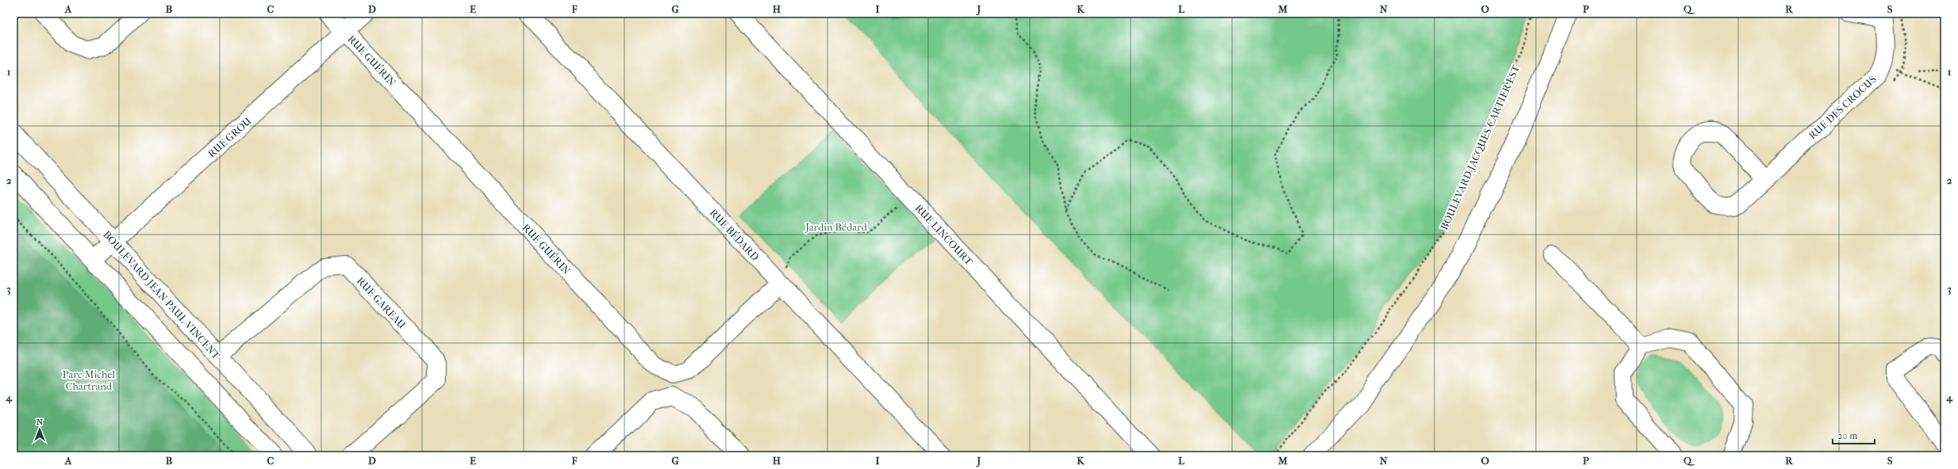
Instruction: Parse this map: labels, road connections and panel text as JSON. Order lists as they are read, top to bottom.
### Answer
{
  "streets": {
    "street": [
      "RUE GUÉRIN",
      "RUE DES CROCUS",
      "RUE GROU",
      "RUE BÉDARD",
      "RUE LINCOURT",
      "BOULEVARD JEAN-PAUL-VINCENT",
      "RUE GAREAU"
    ],
    "path": ["BOULEVARD JACQUES-CARTIER EST"]
  },
  "crossings": [
    ["RUE GUÉRIN", "RUE GROU"],
    ["RUE GUÉRIN", "RUE BÉDARD"],
    ["RUE GROU", "BOULEVARD JEAN-PAUL-VINCENT"],
    ["BOULEVARD JEAN-PAUL-VINCENT", "RUE GAREAU"]
  ],
  "parks": ["Jardin Bédard", "Parc Michel Chartrand"],
  "scale_bar": "20 m",
  "north": "top",
  "grid": {
    "columns": [
      "A",
      "B",
      "C",
      "D",
      "E",
      "F",
      "G",
      "H",
      "I",
      "J",
      "K",
      "L",
      "M",
      "N",
      "O",
      "P",
      "Q",
      "R",
      "S"
    ],
    "rows": [
      "1",
      "2",
      "3",
      "4"
    ]
  }
}
